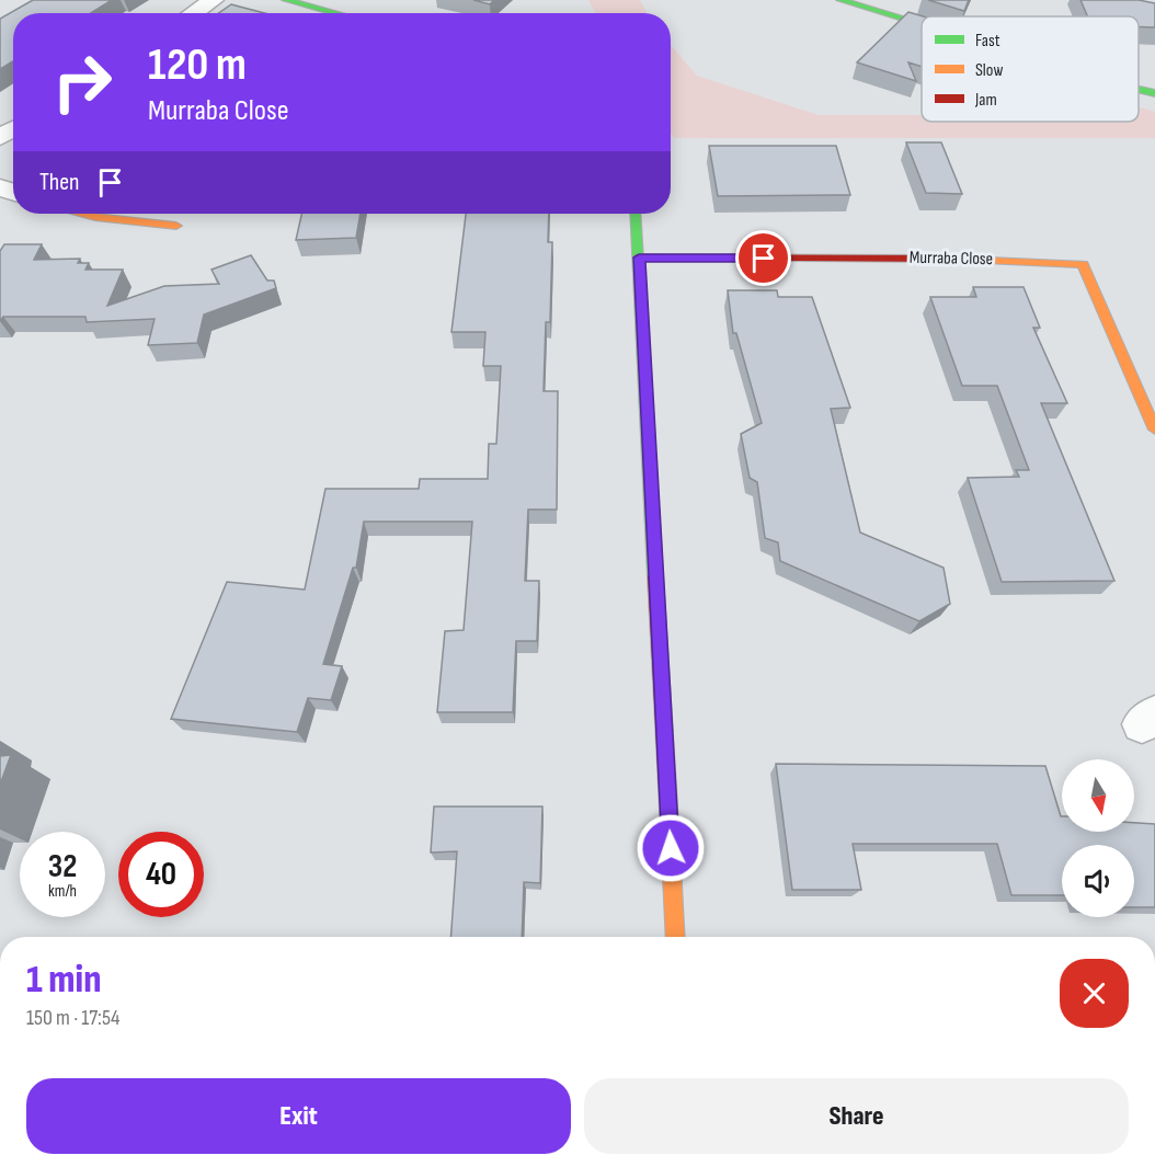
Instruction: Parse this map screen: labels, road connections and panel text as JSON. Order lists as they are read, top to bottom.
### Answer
{
  "streets": {
    "street": ["Murraba Close"]
  },
  "legend": ["Fast", "Slow", "Jam"],
  "north": "bottom",
  "page": {
    "turn": ["120 m", "Murraba Close"],
    "then": "Then",
    "speed": "32 km/h",
    "limit": "40",
    "heading": ["1 min", "150 m · 17:54"],
    "buttons": ["Exit", "Share"]
  }
}
